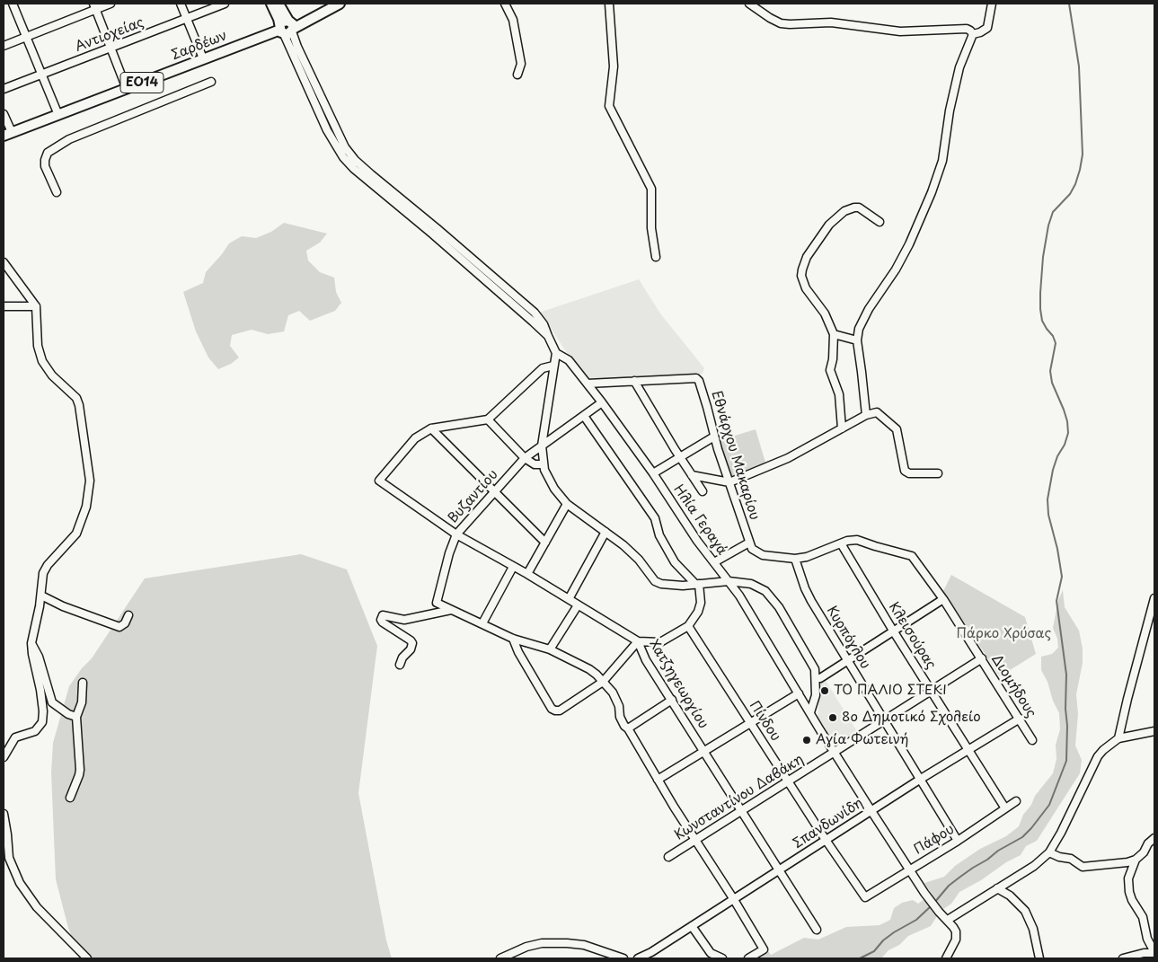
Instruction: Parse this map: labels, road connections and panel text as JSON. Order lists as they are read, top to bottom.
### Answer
{
  "streets": {
    "main road": ["Σαρδέων", "ΕΟ14"],
    "street": [
      "Αντιοχείας",
      "Εθνάρχου Μακαρίου",
      "Βυζαντίου",
      "Ηλία Γεραγά",
      "Κλεισούρας",
      "Κυρπόγλου",
      "Χατζηγεωργίου",
      "Διομήδους",
      "Πίνδου",
      "Κωνσταντίνου Δαβάκη",
      "Σπανδωνίδη",
      "Πάφου"
    ]
  },
  "crossings": [
    ["Εθνάρχου Μακαρίου", "Ηλία Γεραγά"],
    ["Βυζαντίου", "Ηλία Γεραγά"],
    ["Βυζαντίου", "Χατζηγεωργίου"],
    ["Ηλία Γεραγά", "Κωνσταντίνου Δαβάκη"],
    ["Ηλία Γεραγά", "Σπανδωνίδη"],
    ["Ηλία Γεραγά", "Πάφου"],
    ["Κλεισούρας", "Διομήδους"],
    ["Κλεισούρας", "Κωνσταντίνου Δαβάκη"],
    ["Κλεισούρας", "Σπανδωνίδη"],
    ["Κλεισούρας", "Πάφου"],
    ["Κυρπόγλου", "Κωνσταντίνου Δαβάκη"],
    ["Κυρπόγλου", "Σπανδωνίδη"],
    ["Κυρπόγλου", "Πάφου"],
    ["Χατζηγεωργίου", "Κωνσταντίνου Δαβάκη"],
    ["Χατζηγεωργίου", "Σπανδωνίδη"],
    ["Διομήδους", "Κωνσταντίνου Δαβάκη"],
    ["Διομήδους", "Σπανδωνίδη"],
    ["Πίνδου", "Κωνσταντίνου Δαβάκη"],
    ["Πίνδου", "Σπανδωνίδη"],
    ["Πίνδου", "Πάφου"]
  ],
  "parks": ["Πάρκο Χρύσας"],
  "places": ["ΤΟ ΠΑΛΙΟ ΣΤΕΚΙ", "8ο Δημοτικό Σχολείο", "Αγία Φωτεινή"]
}
